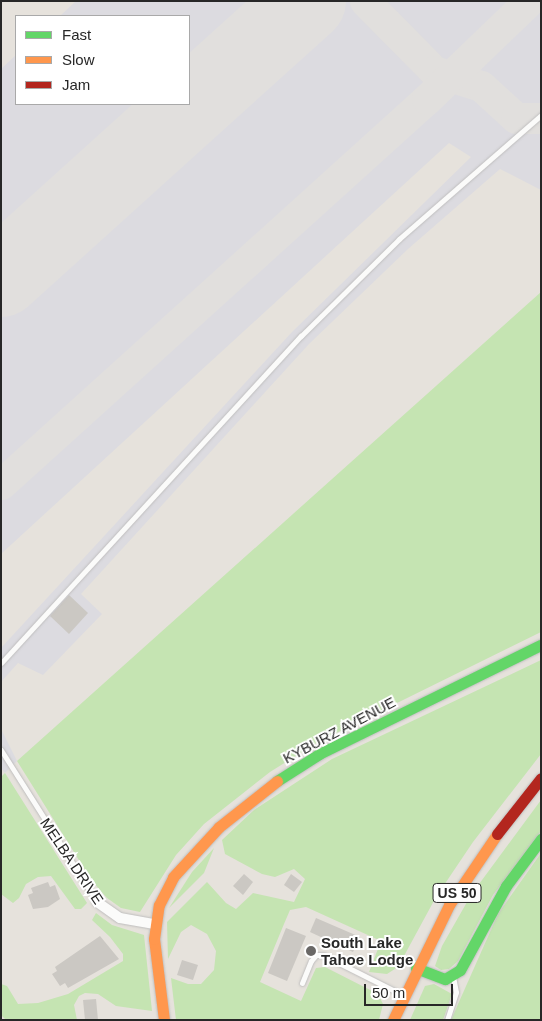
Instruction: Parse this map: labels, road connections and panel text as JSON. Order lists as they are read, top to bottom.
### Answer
{
  "streets": {
    "main road": ["KYBURZ AVENUE", "US 50"],
    "street": ["MELBA DRIVE"]
  },
  "crossings": [
    ["KYBURZ AVENUE", "MELBA DRIVE"]
  ],
  "places": ["South Lake Tahoe Lodge"],
  "legend": ["Fast", "Slow", "Jam"],
  "scale_bar": "50 m"
}
